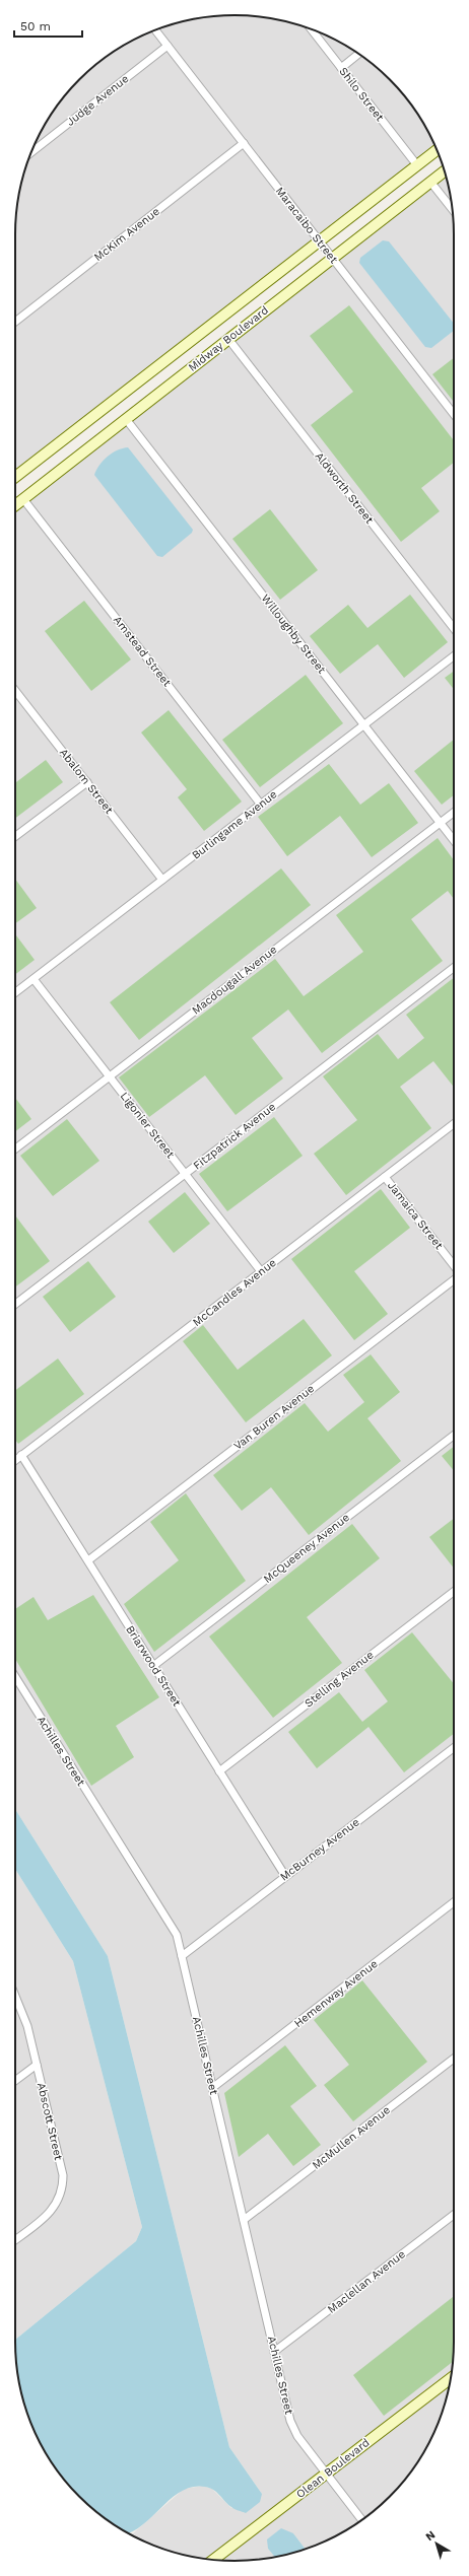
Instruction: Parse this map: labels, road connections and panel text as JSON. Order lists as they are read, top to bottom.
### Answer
{
  "streets": {
    "street": [
      "Shilo Street",
      "Judge Avenue",
      "Maracaibo Street",
      "McKim Avenue",
      "Midway Boulevard",
      "Aldworth Street",
      "Willoughby Street",
      "Amstead Street",
      "Abalom Street",
      "Burlingame Avenue",
      "Macdougall Avenue",
      "Ligonier Street",
      "Fitzpatrick Avenue",
      "Jamaica Street",
      "McCandles Avenue",
      "Van Buren Avenue",
      "McQueeney Avenue",
      "Briarwood Street",
      "Stelling Avenue",
      "Achilles Street",
      "McBurney Avenue",
      "Hemenway Avenue",
      "Abscott Street",
      "McMullen Avenue",
      "Maclellan Avenue",
      "Olean Boulevard"
    ]
  },
  "crossings": [
    ["Shilo Street", "Midway Boulevard"],
    ["Judge Avenue", "Maracaibo Street"],
    ["Maracaibo Street", "McKim Avenue"],
    ["Maracaibo Street", "Midway Boulevard"],
    ["Midway Boulevard", "Aldworth Street"],
    ["Midway Boulevard", "Willoughby Street"],
    ["Midway Boulevard", "Amstead Street"],
    ["Willoughby Street", "Burlingame Avenue"],
    ["Willoughby Street", "Macdougall Avenue"],
    ["Amstead Street", "Burlingame Avenue"],
    ["Abalom Street", "Burlingame Avenue"],
    ["Burlingame Avenue", "Ligonier Street"],
    ["Macdougall Avenue", "Ligonier Street"],
    ["Ligonier Street", "Fitzpatrick Avenue"],
    ["Ligonier Street", "McCandles Avenue"],
    ["Jamaica Street", "McCandles Avenue"],
    ["McCandles Avenue", "Briarwood Street"],
    ["Van Buren Avenue", "Briarwood Street"],
    ["McQueeney Avenue", "Briarwood Street"],
    ["Briarwood Street", "Stelling Avenue"],
    ["Briarwood Street", "McBurney Avenue"],
    ["Achilles Street", "McBurney Avenue"],
    ["Achilles Street", "Hemenway Avenue"],
    ["Achilles Street", "McMullen Avenue"],
    ["Achilles Street", "Maclellan Avenue"],
    ["Achilles Street", "Olean Boulevard"]
  ],
  "scale_bar": "50 m",
  "north": "top left"
}
